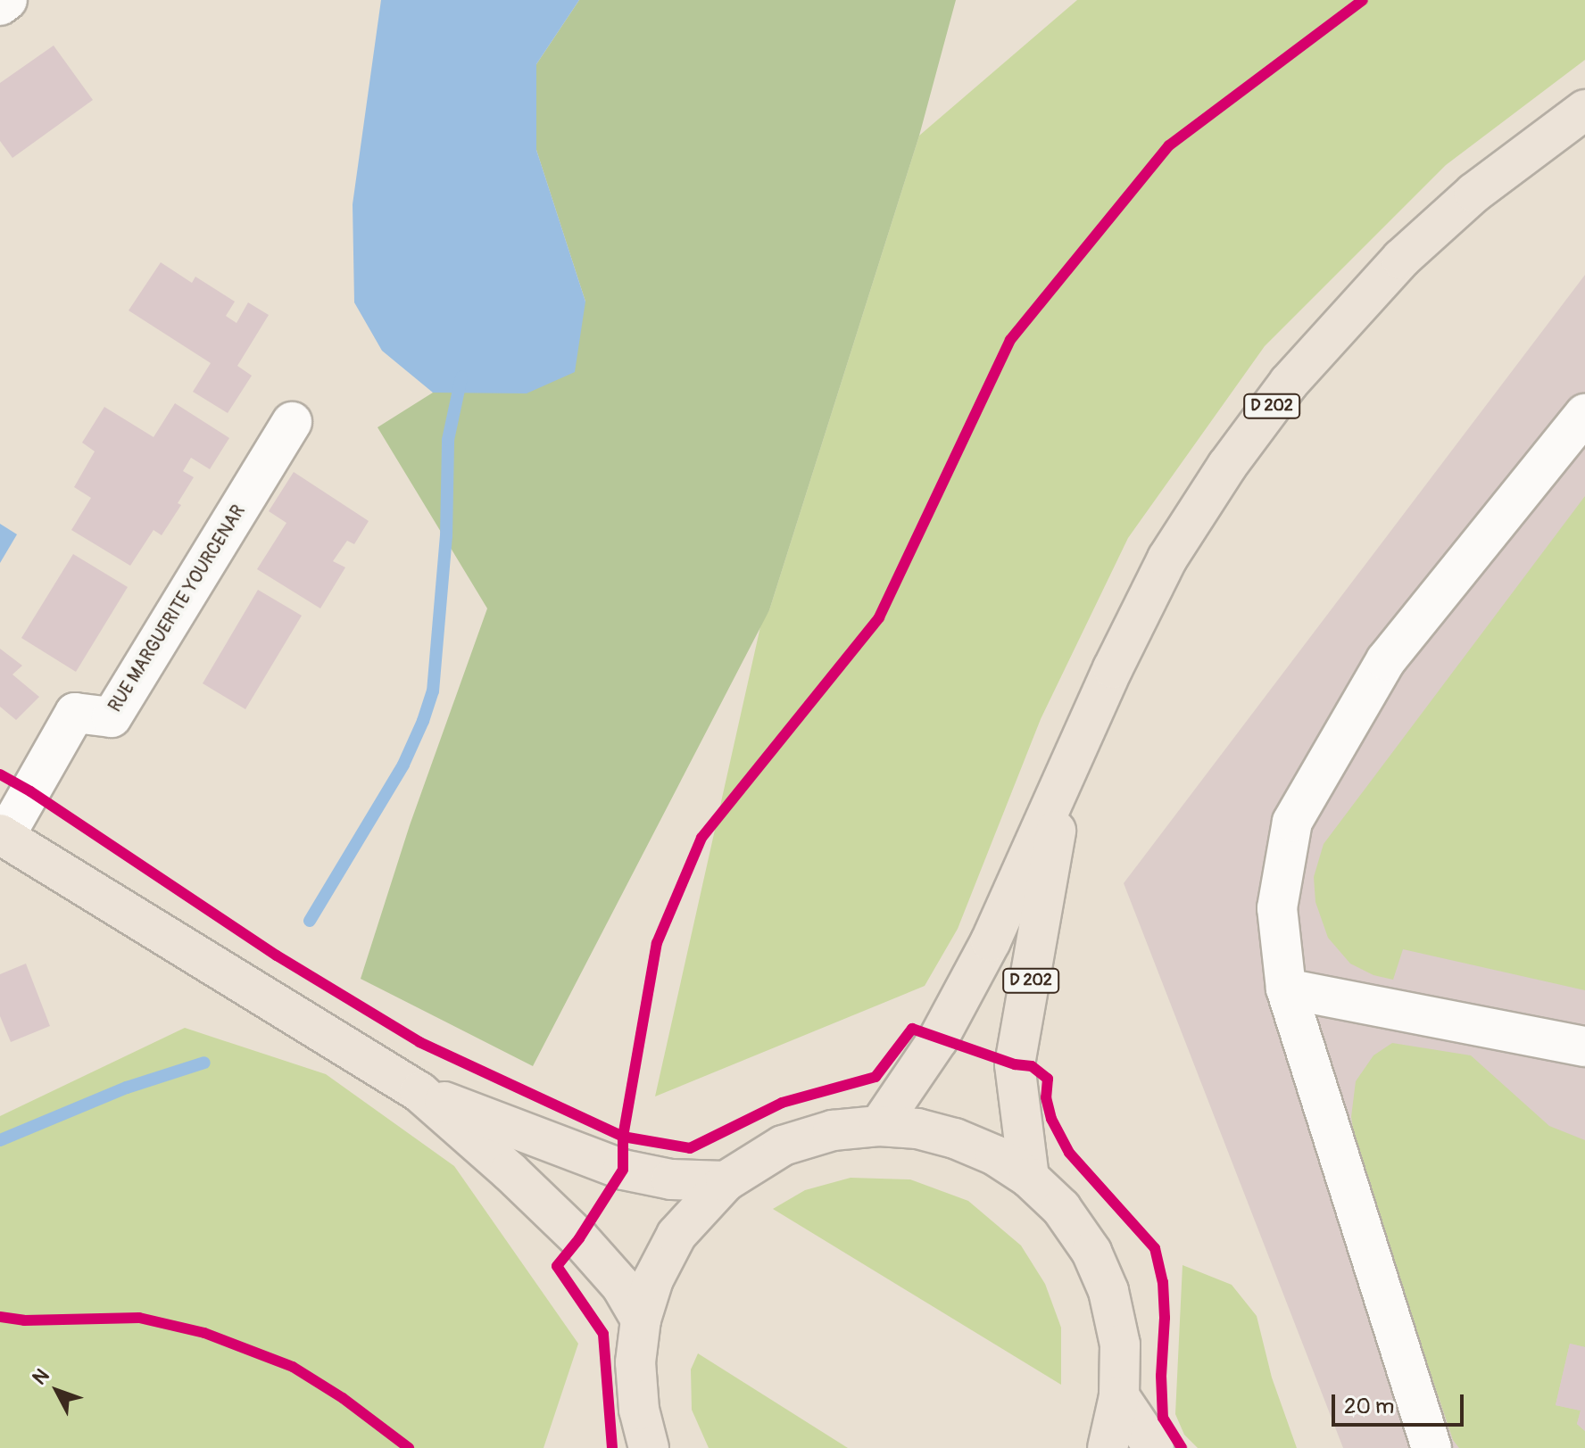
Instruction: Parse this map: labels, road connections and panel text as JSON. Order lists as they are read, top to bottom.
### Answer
{
  "streets": {
    "main road": ["D 202"],
    "street": ["RUE MARGUERITE YOURCENAR"]
  },
  "scale_bar": "20 m",
  "north": "top left"
}
